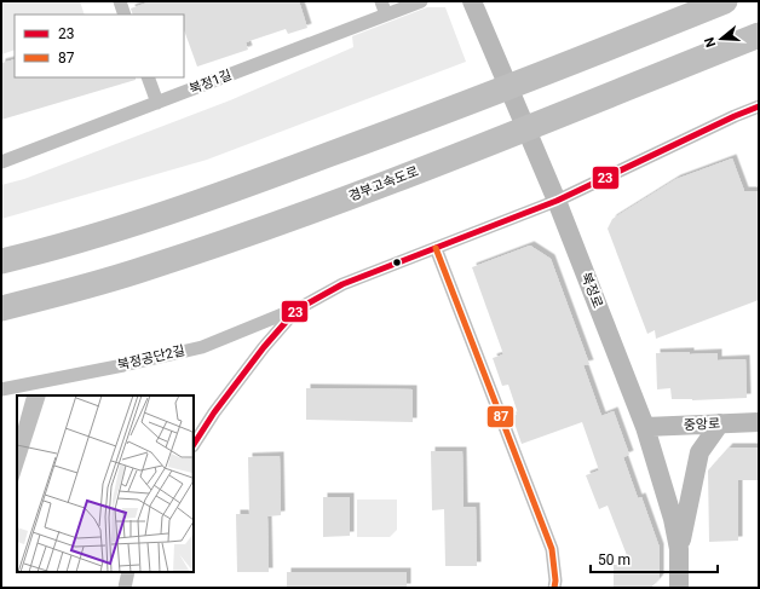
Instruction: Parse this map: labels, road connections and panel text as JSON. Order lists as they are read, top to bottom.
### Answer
{
  "streets": {
    "highway": ["경부고속도로"],
    "street": [
      "북정1길",
      "북정로",
      "북정공단2길",
      "중앙로"
    ]
  },
  "crossings": [
    ["북정로", "중앙로"]
  ],
  "lines": ["transit line 23", "transit line 87"],
  "legend": ["23", "87"],
  "scale_bar": "50 m",
  "north": "left"
}
